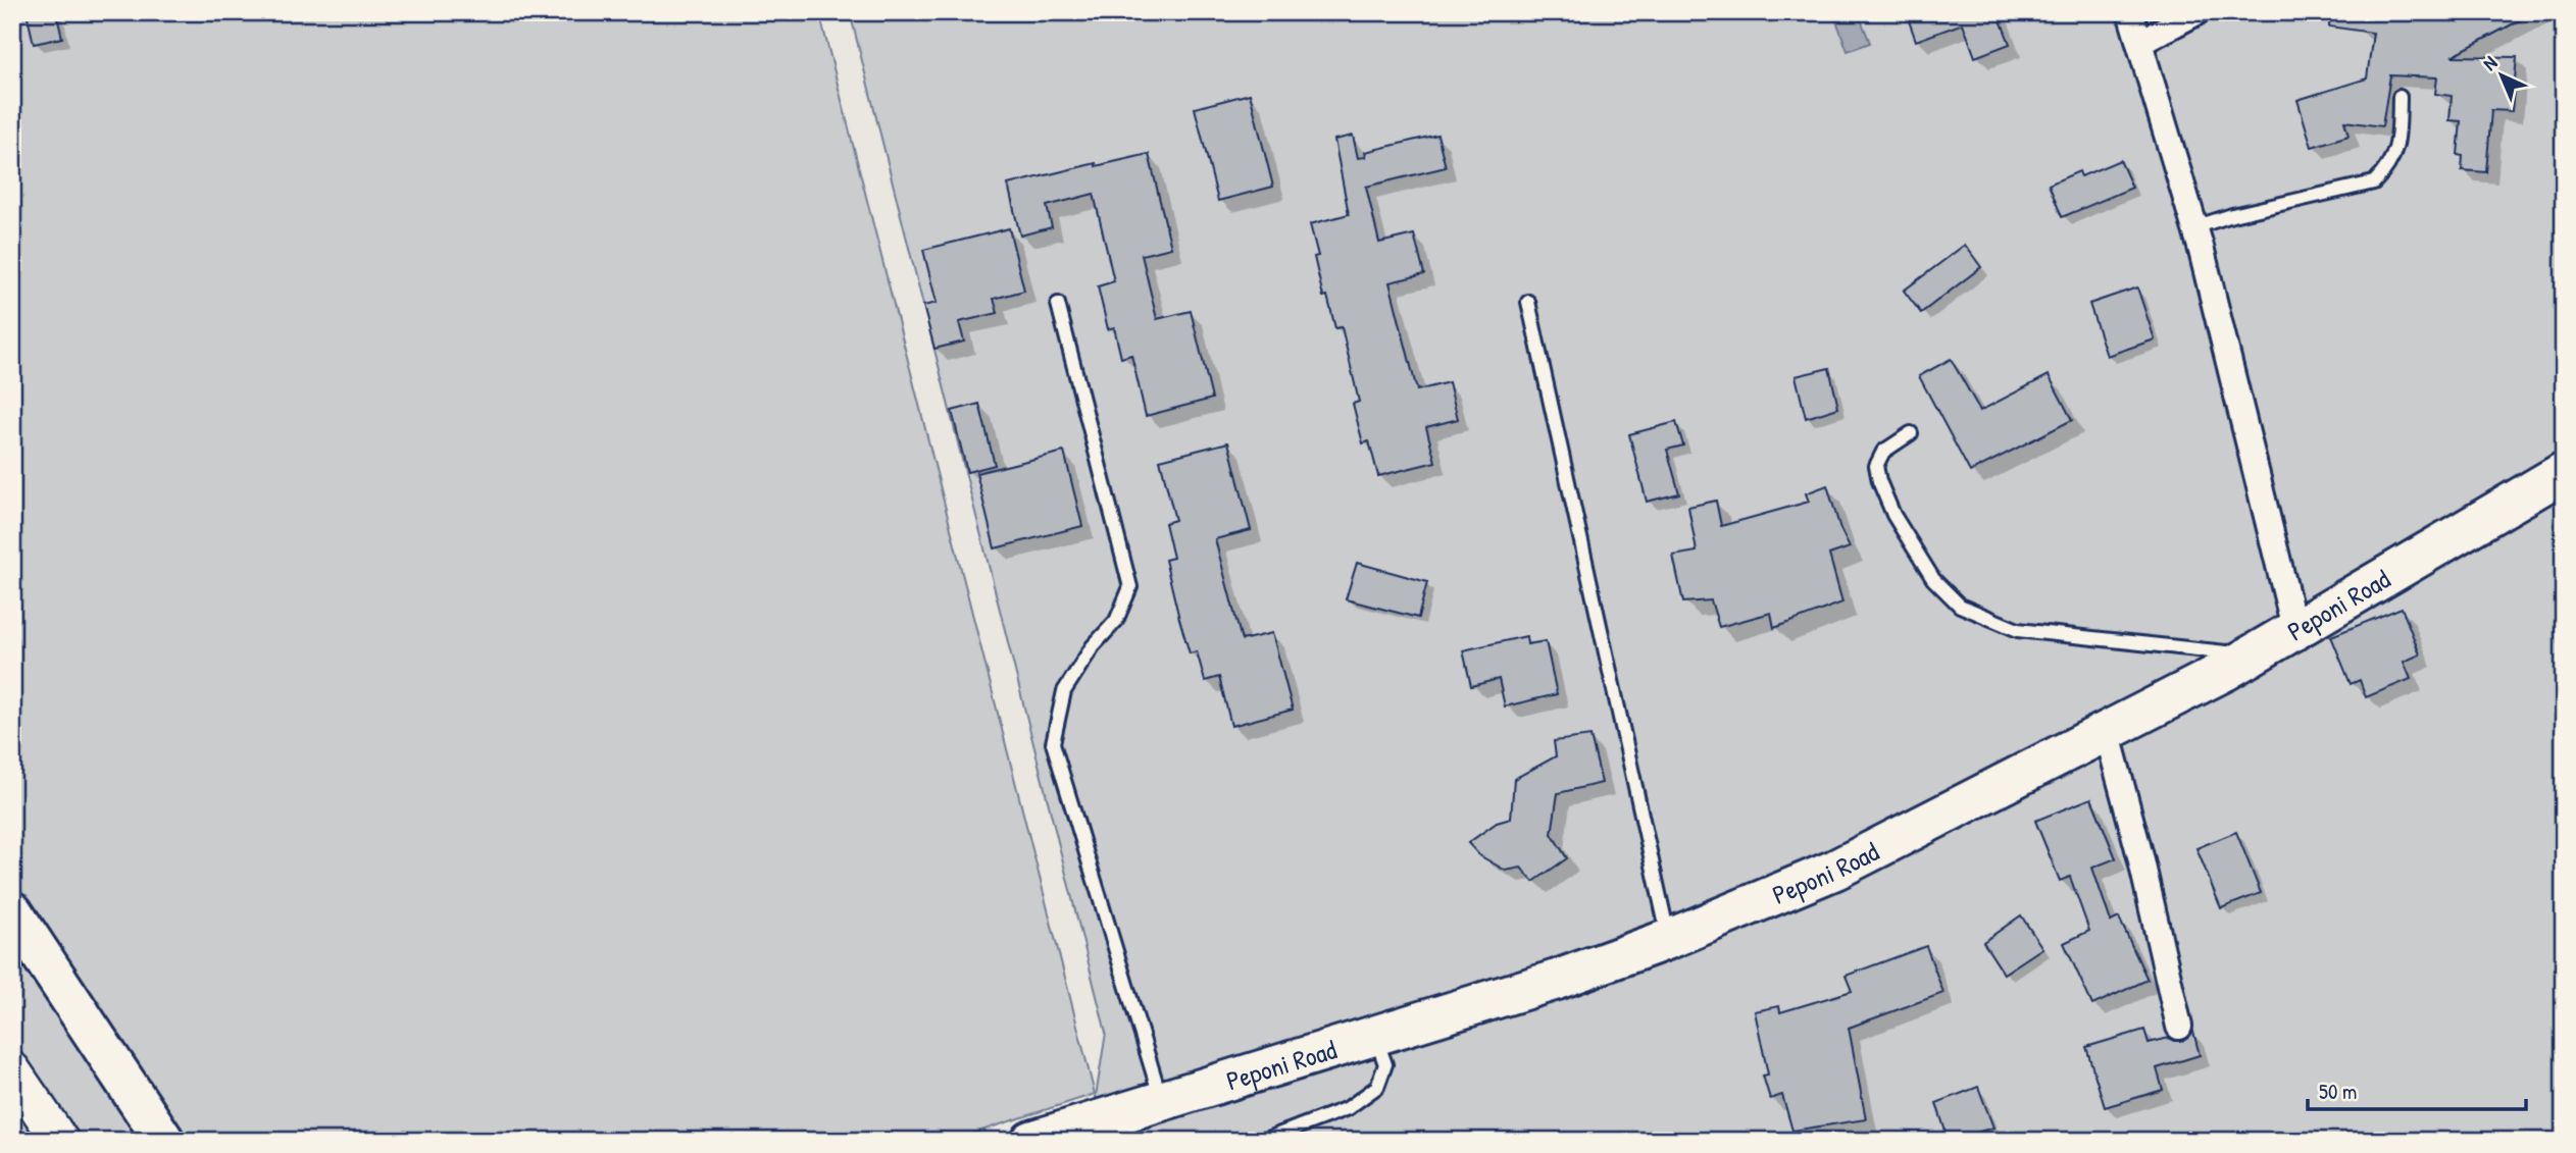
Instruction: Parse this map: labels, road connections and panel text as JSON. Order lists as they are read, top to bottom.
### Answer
{
  "streets": {
    "main road": ["Peponi Road"]
  },
  "scale_bar": "50 m",
  "north": "top left"
}
